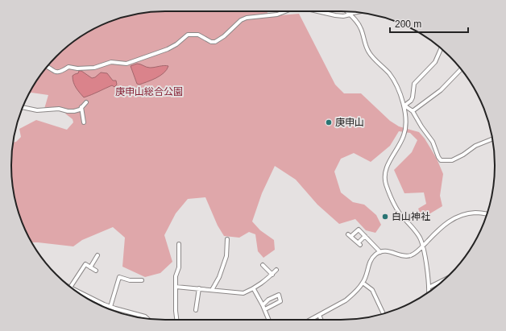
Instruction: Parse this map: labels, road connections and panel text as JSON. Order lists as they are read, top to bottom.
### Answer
{
  "parks": ["庚申山総合公園"],
  "places": ["庚申山", "白山神社"],
  "scale_bar": "200 m"
}
